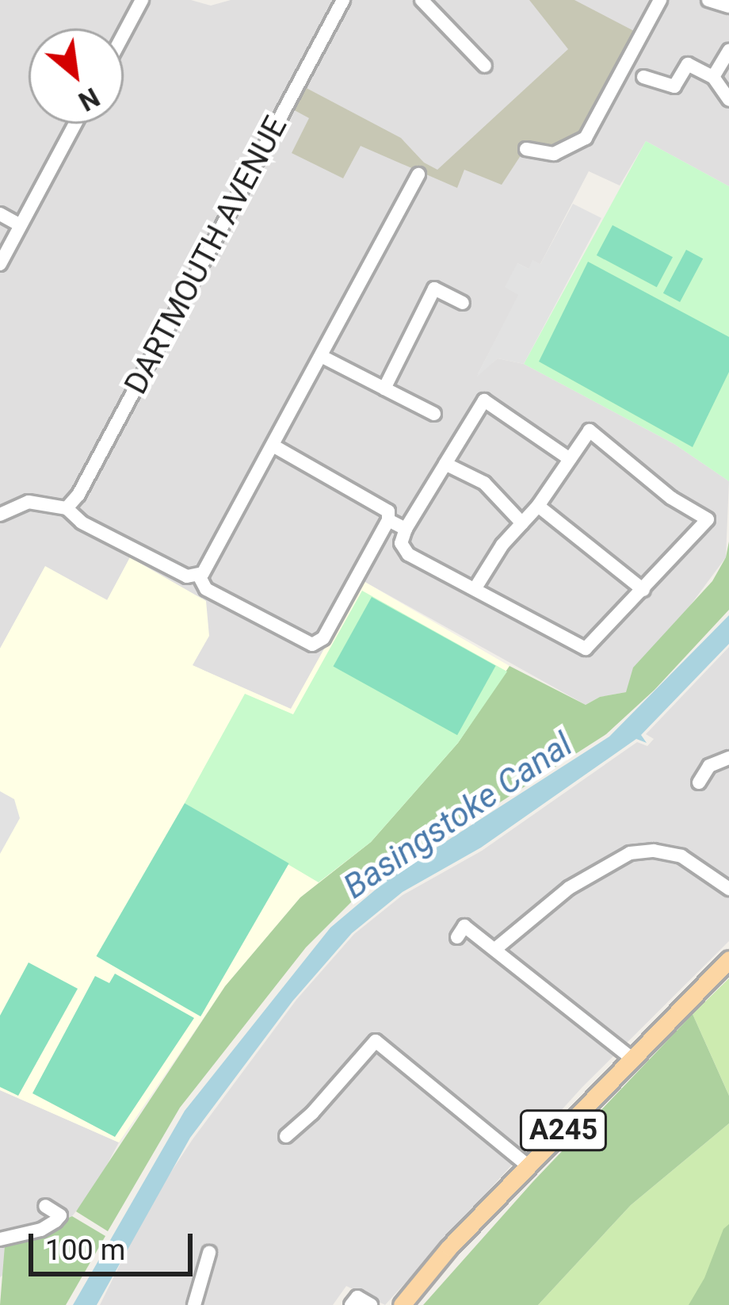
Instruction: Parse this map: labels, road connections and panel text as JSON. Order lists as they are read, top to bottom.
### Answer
{
  "streets": {
    "main road": ["A245"],
    "street": ["DARTMOUTH AVENUE"]
  },
  "water": ["Basingstoke Canal"],
  "scale_bar": "100 m",
  "north": "bottom right"
}
